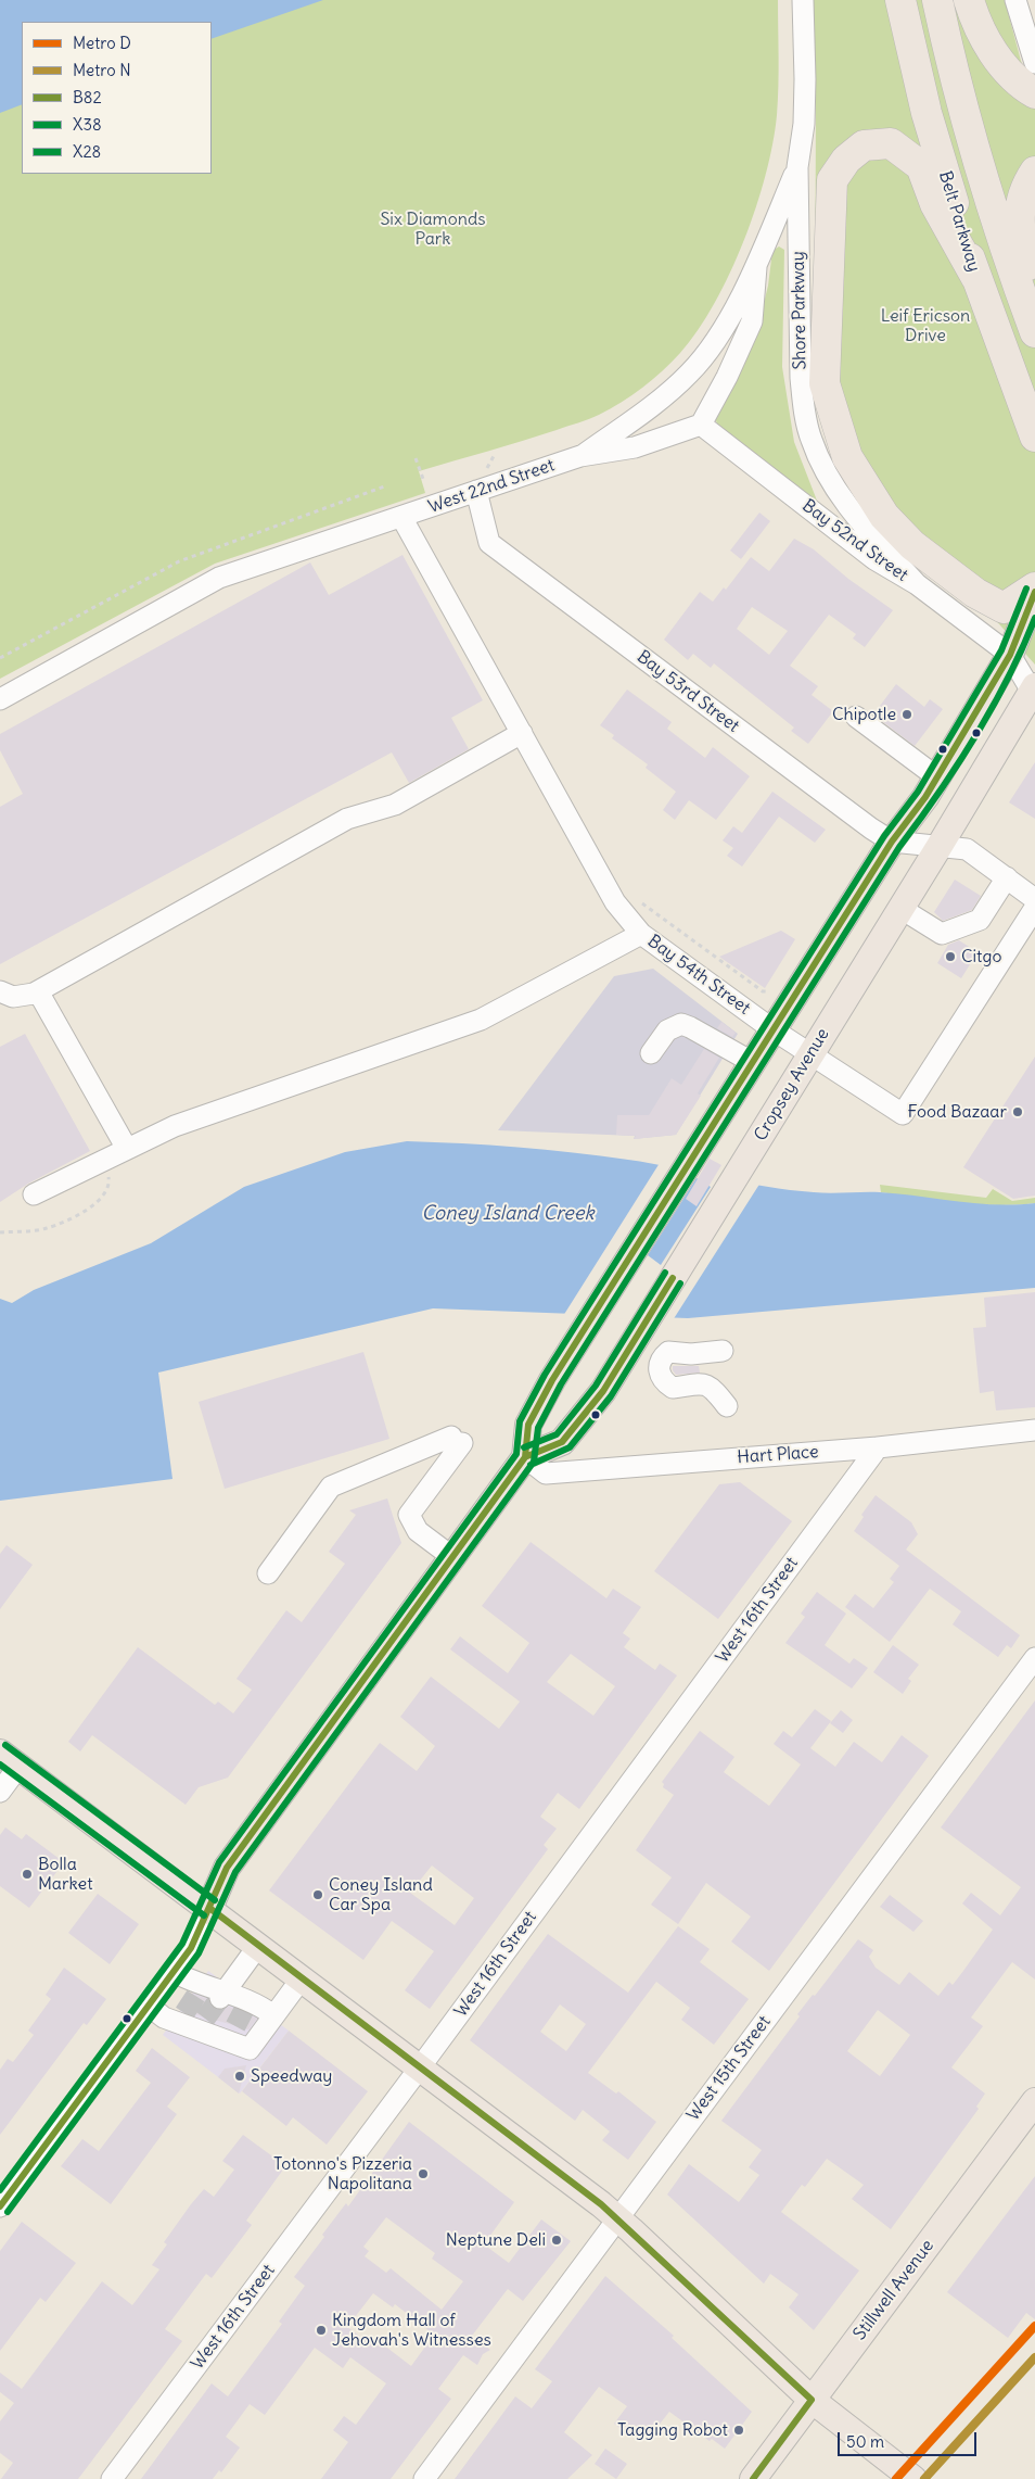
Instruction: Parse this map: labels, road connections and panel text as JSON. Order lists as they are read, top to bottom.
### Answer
{
  "streets": {
    "highway": ["Belt Parkway"],
    "main road": ["Cropsey Avenue", "Stillwell Avenue"],
    "street": [
      "Shore Parkway",
      "West 22nd Street",
      "Bay 52nd Street",
      "Bay 53rd Street",
      "Bay 54th Street",
      "Hart Place",
      "West 16th Street",
      "West 15th Street"
    ]
  },
  "crossings": [
    ["Shore Parkway", "West 22nd Street"],
    ["Shore Parkway", "Bay 52nd Street"],
    ["West 22nd Street", "Bay 52nd Street"],
    ["West 22nd Street", "Bay 53rd Street"],
    ["West 22nd Street", "Bay 54th Street"],
    ["Bay 54th Street", "Cropsey Avenue"],
    ["Cropsey Avenue", "Hart Place"],
    ["Hart Place", "West 16th Street"]
  ],
  "water": ["Coney Island Creek"],
  "parks": ["Six Diamonds Park", "Leif Ericson Drive"],
  "places": [
    "Chipotle",
    "Citgo",
    "Food Bazaar",
    "Bolla Market",
    "Coney Island Car Spa",
    "Speedway",
    "Totonno's Pizzeria Napolitana",
    "Neptune Deli",
    "Kingdom Hall of Jehovah's Witnesses",
    "Tagging Robot"
  ],
  "lines": [
    "transit line X28",
    "transit line B82",
    "transit line X38",
    "metro line D",
    "metro line N"
  ],
  "legend": [
    "Metro D",
    "Metro N",
    "B82",
    "X38",
    "X28"
  ],
  "scale_bar": "50 m"
}
